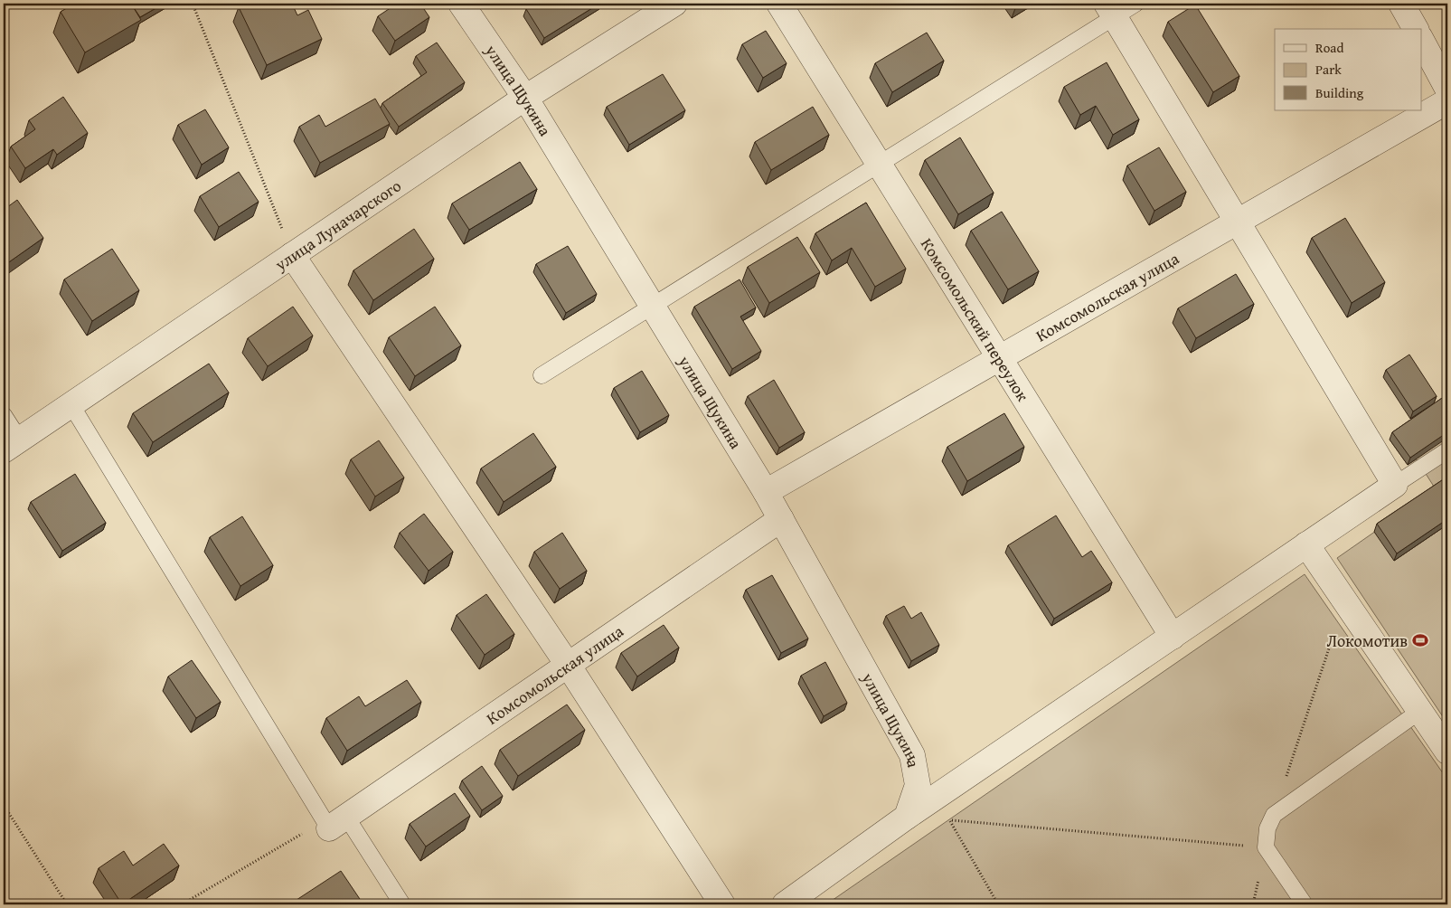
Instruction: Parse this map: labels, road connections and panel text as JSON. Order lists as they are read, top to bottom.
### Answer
{
  "streets": {
    "street": [
      "улица Щукина",
      "улица Луначарского",
      "Комсомольская улица",
      "Комсомольский переулок"
    ]
  },
  "crossings": [
    ["улица Щукина", "улица Луначарского"],
    ["улица Щукина", "Комсомольская улица"],
    ["Комсомольская улица", "Комсомольский переулок"]
  ],
  "places": {
    "sports": ["Локомотив"]
  },
  "legend": ["Road", "Park", "Building"]
}
